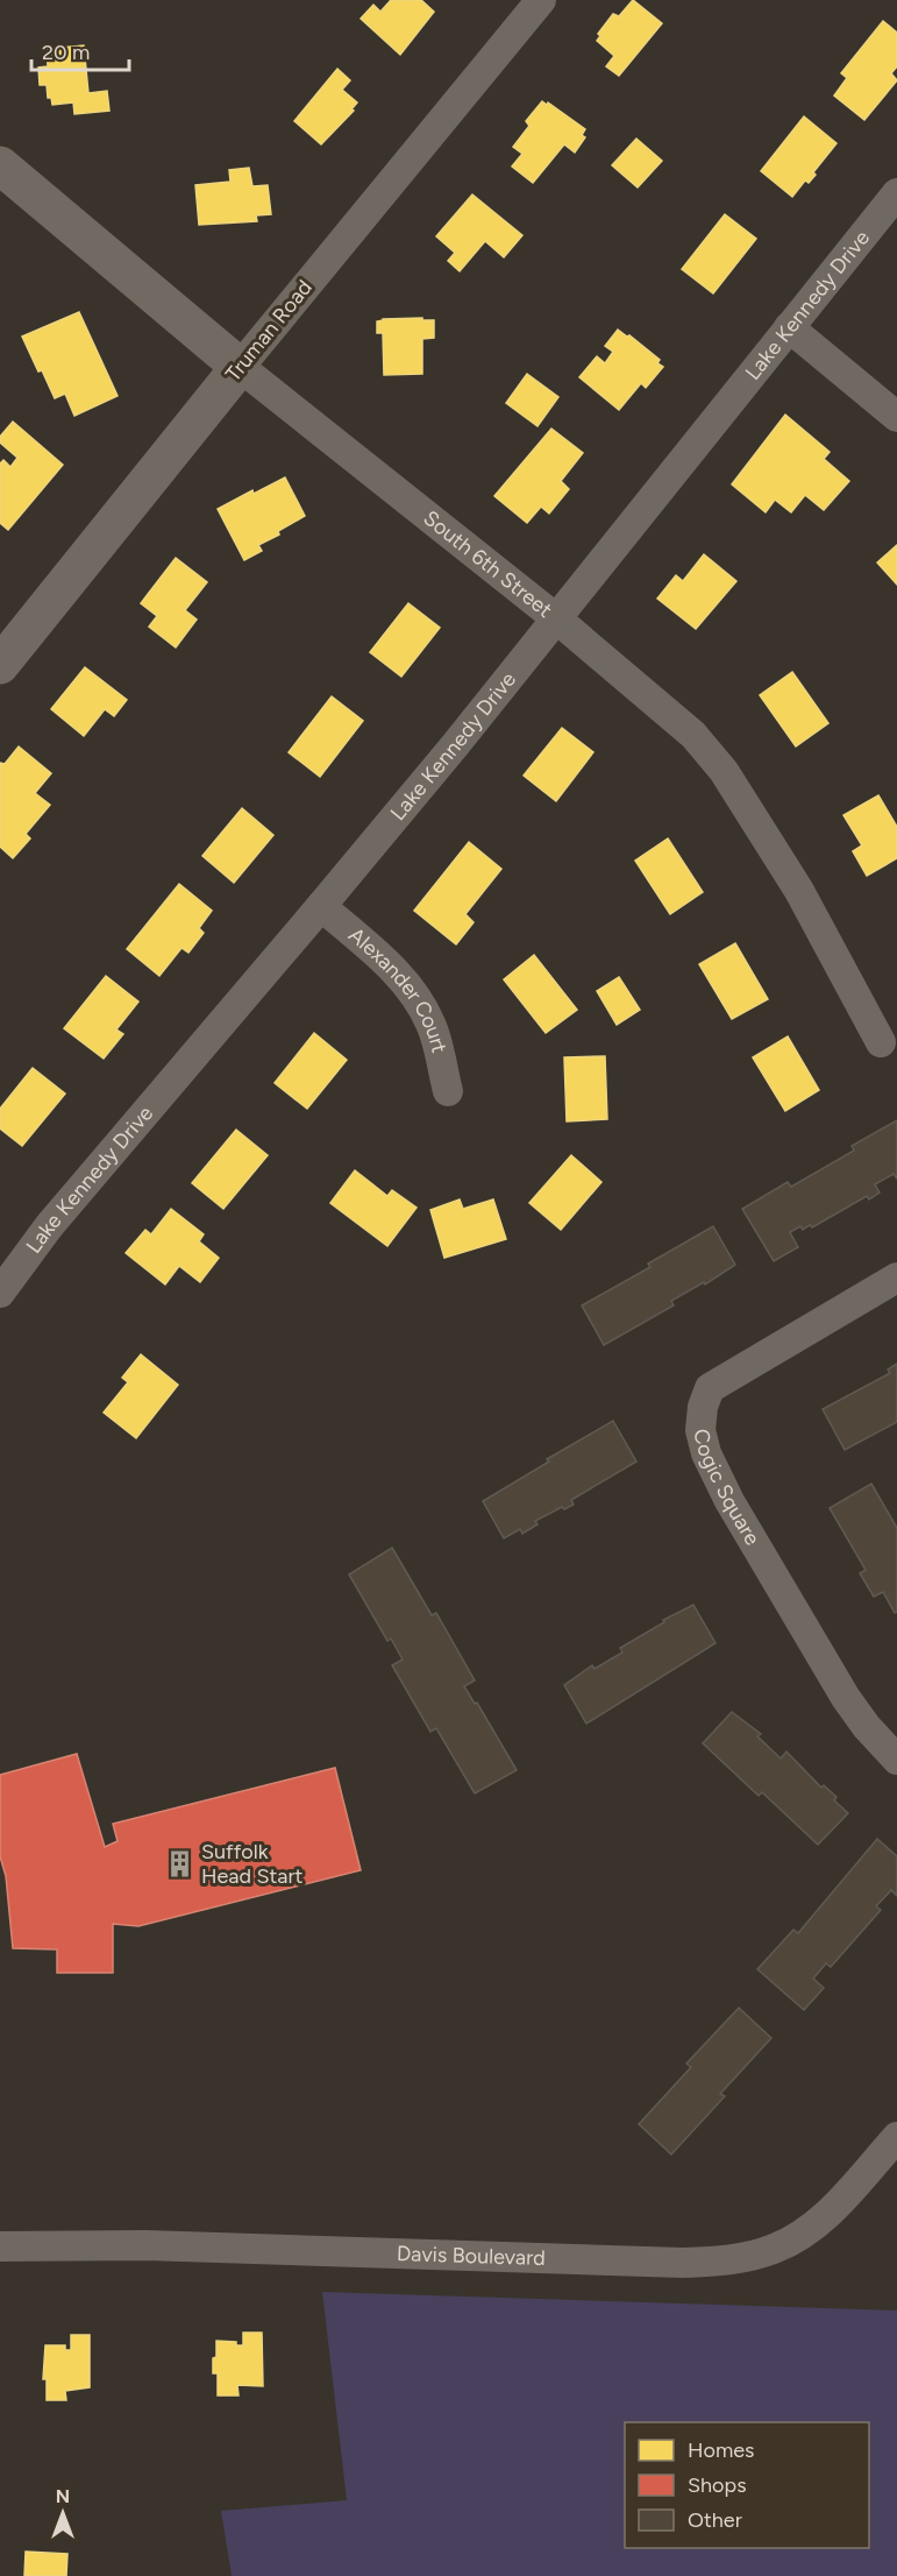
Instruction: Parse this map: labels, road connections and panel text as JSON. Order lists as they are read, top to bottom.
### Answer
{
  "streets": {
    "street": [
      "Lake Kennedy Drive",
      "Truman Road",
      "South 6th Street",
      "Alexander Court",
      "Cogic Square",
      "Davis Boulevard"
    ]
  },
  "crossings": [
    ["Lake Kennedy Drive", "South 6th Street"],
    ["Lake Kennedy Drive", "Alexander Court"],
    ["Truman Road", "South 6th Street"]
  ],
  "places": {
    "building": ["Suffolk Head Start"]
  },
  "legend": ["Homes", "Shops", "Other"],
  "scale_bar": "20 m",
  "north": "top"
}
